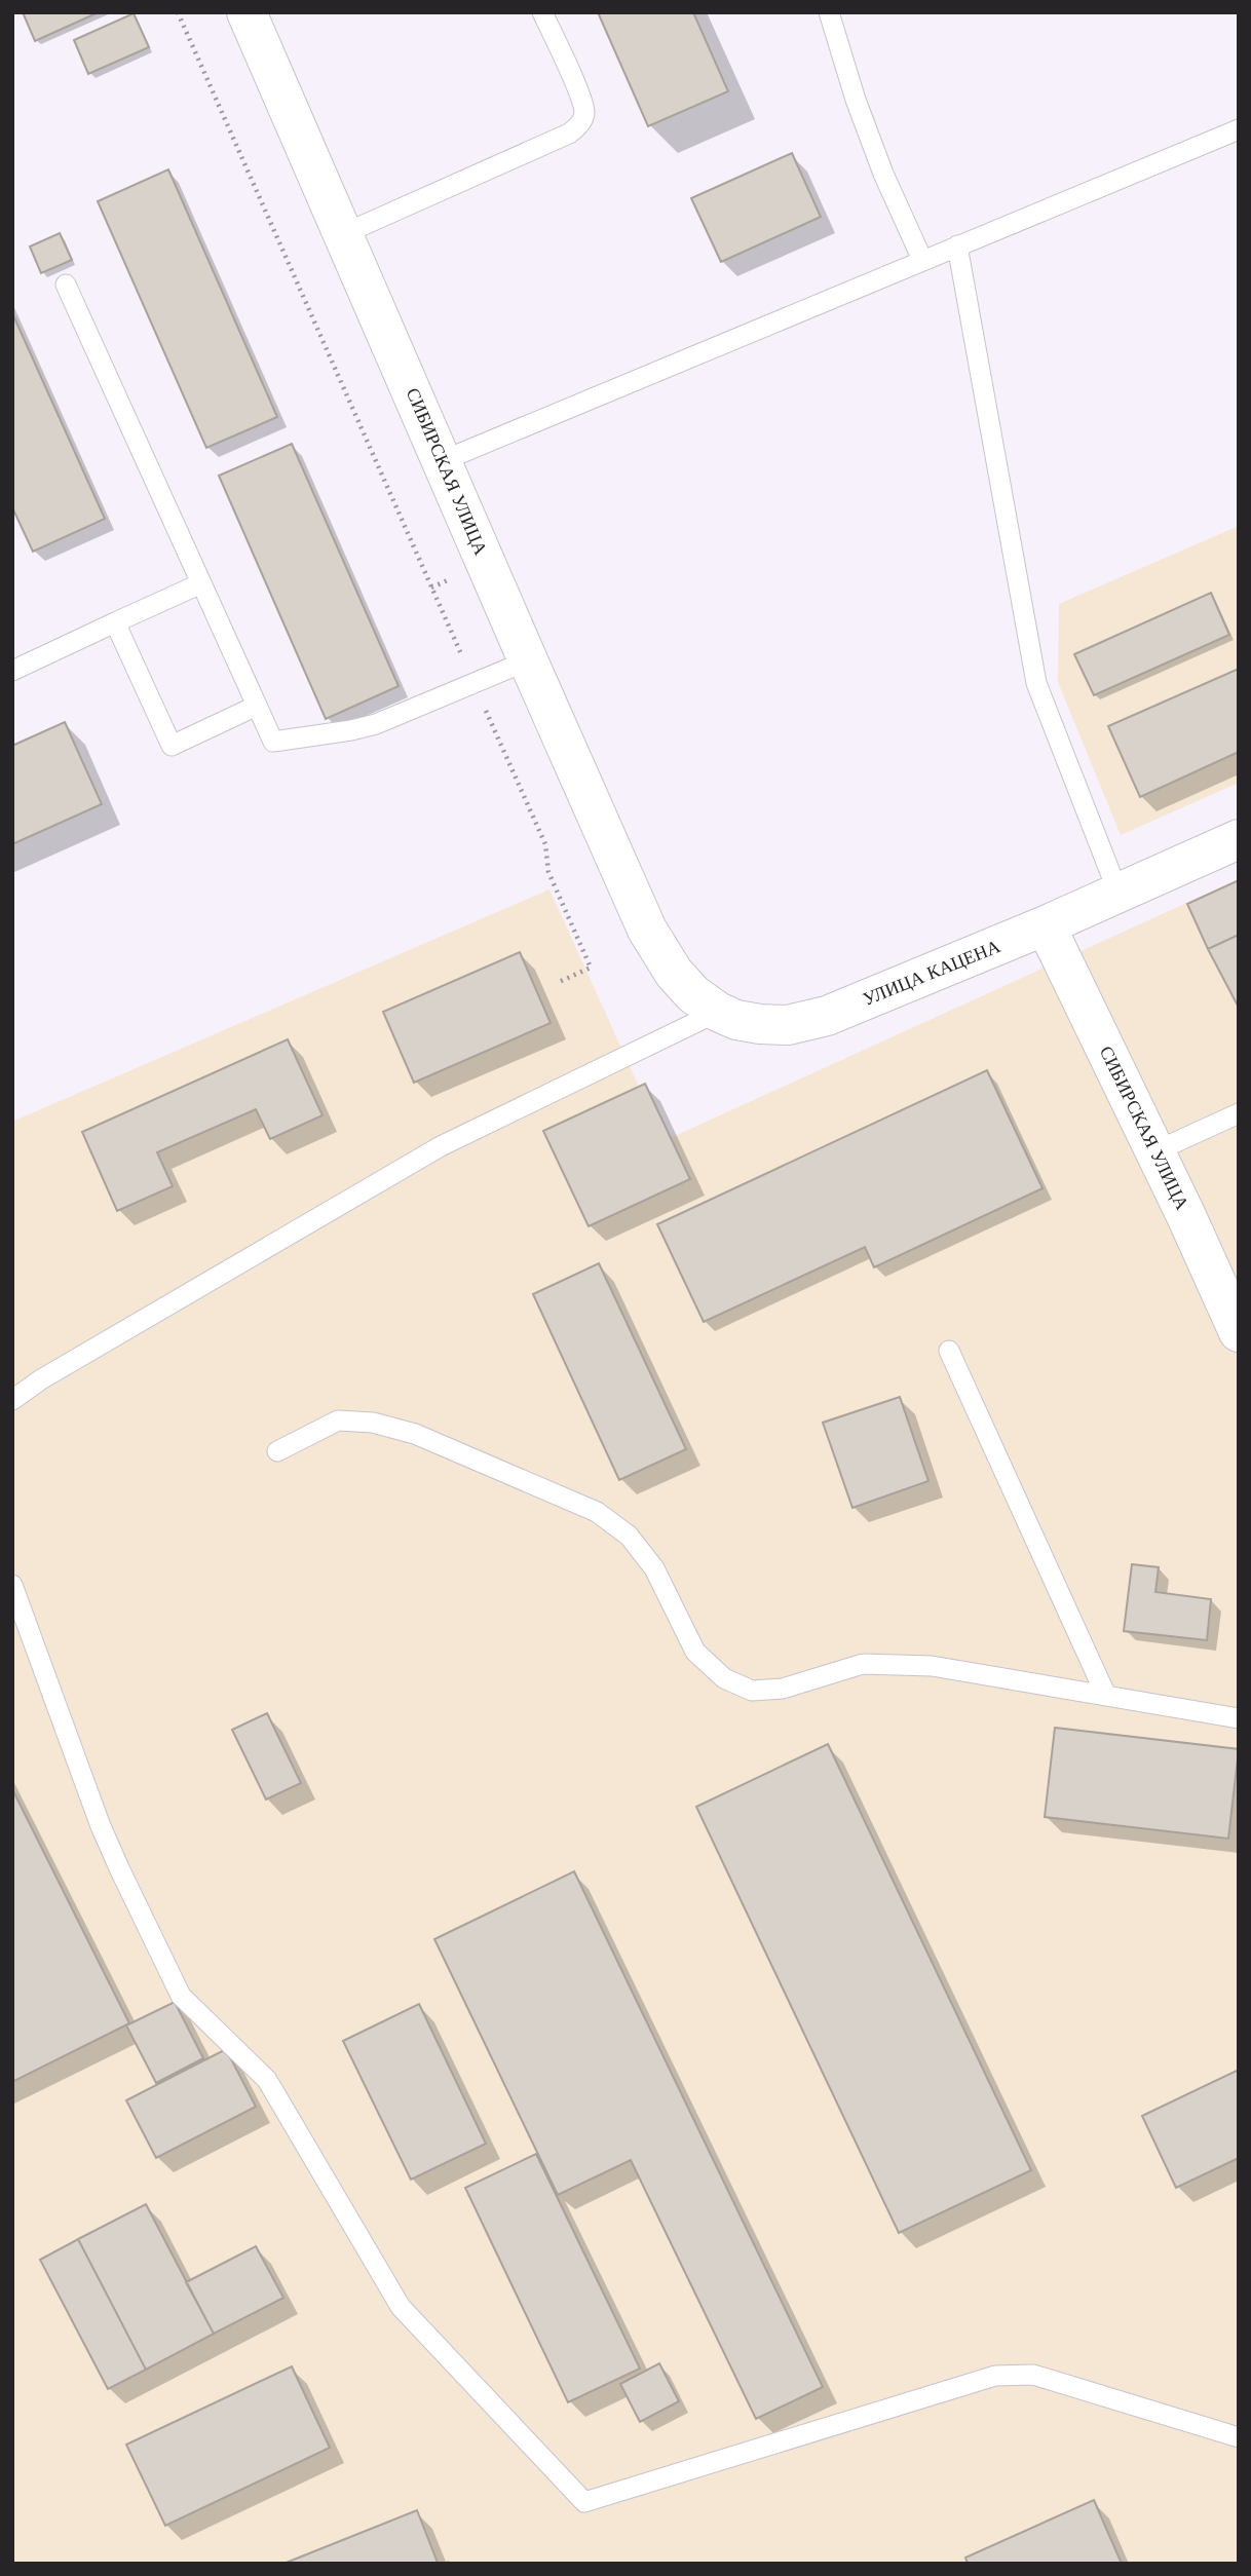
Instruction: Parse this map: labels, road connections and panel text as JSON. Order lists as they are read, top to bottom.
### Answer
{
  "streets": {
    "street": ["СИБИРСКАЯ УЛИЦА", "УЛИЦА КАЦЕНА"]
  },
  "crossings": [
    ["СИБИРСКАЯ УЛИЦА", "УЛИЦА КАЦЕНА"]
  ]
}
